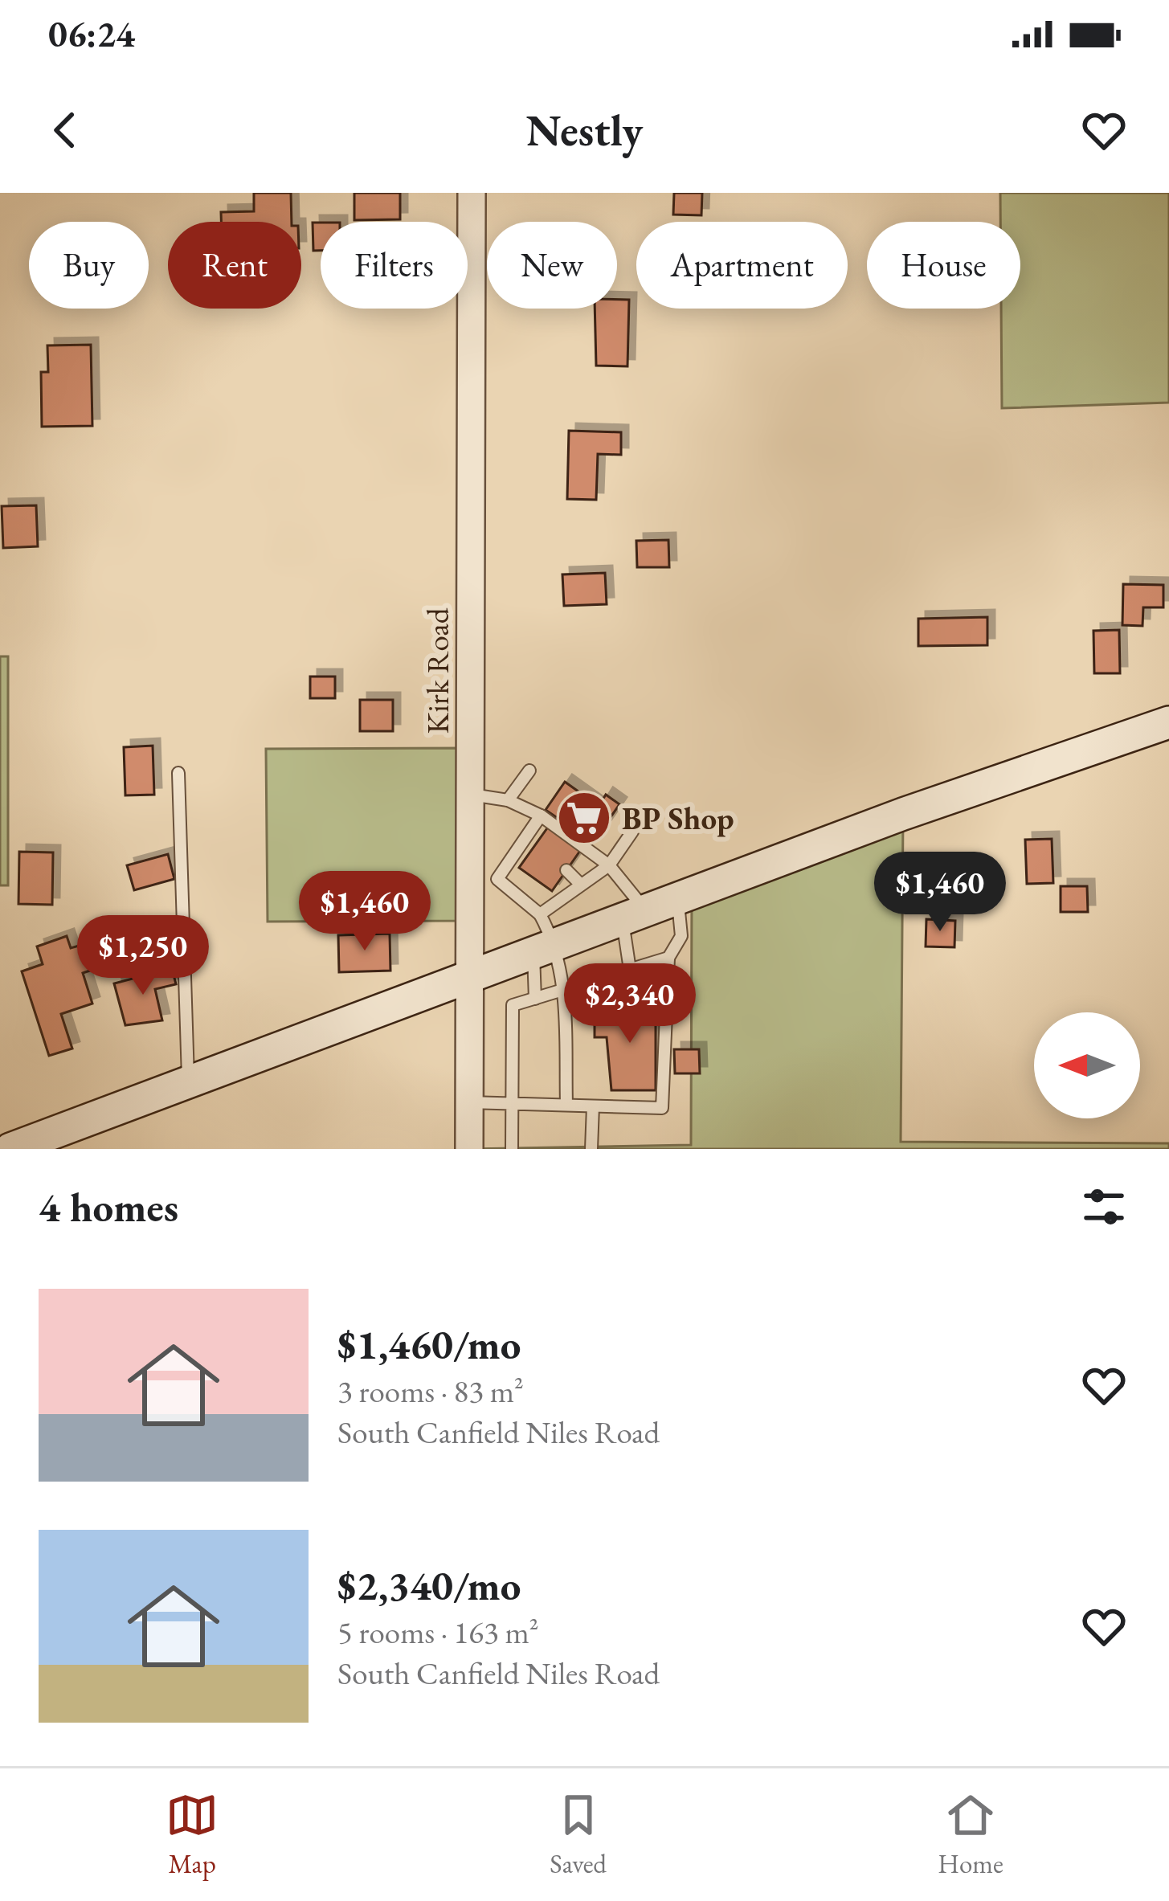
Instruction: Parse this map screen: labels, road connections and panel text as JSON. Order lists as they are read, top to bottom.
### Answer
{
  "streets": {
    "street": ["Kirk Road"]
  },
  "places": {
    "supermarket": ["BP Shop"]
  },
  "north": "left",
  "page": {
    "status": "06:24",
    "header": "Nestly",
    "chip": [
      "Buy",
      "Rent",
      "Filters",
      "New",
      "Apartment",
      "House"
    ],
    "price": [
      "$1,460",
      "$1,460",
      "$1,250",
      "$2,340"
    ],
    "heading": "4 homes",
    "list": [
      {
        "name": "$1,460/mo",
        "note": "3 rooms · 83 m² · South Canfield Niles Road"
      },
      {
        "name": "$2,340/mo",
        "note": "5 rooms · 163 m² · South Canfield Niles Road"
      }
    ],
    "tabs": ["Map", "Saved", "Home"]
  }
}
